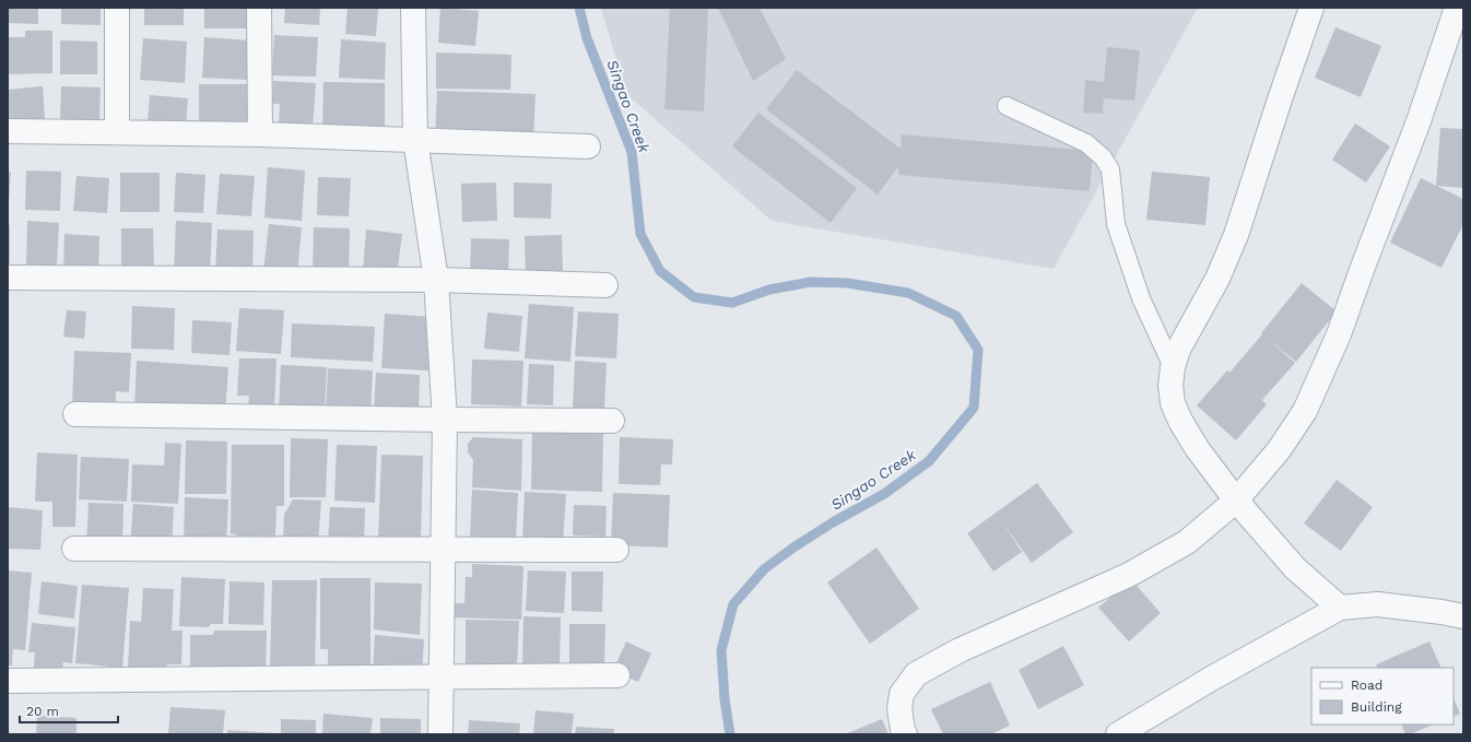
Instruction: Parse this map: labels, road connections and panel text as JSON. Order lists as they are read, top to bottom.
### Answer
{
  "water": ["Singao Creek"],
  "legend": ["Road", "Building"],
  "scale_bar": "20 m"
}
